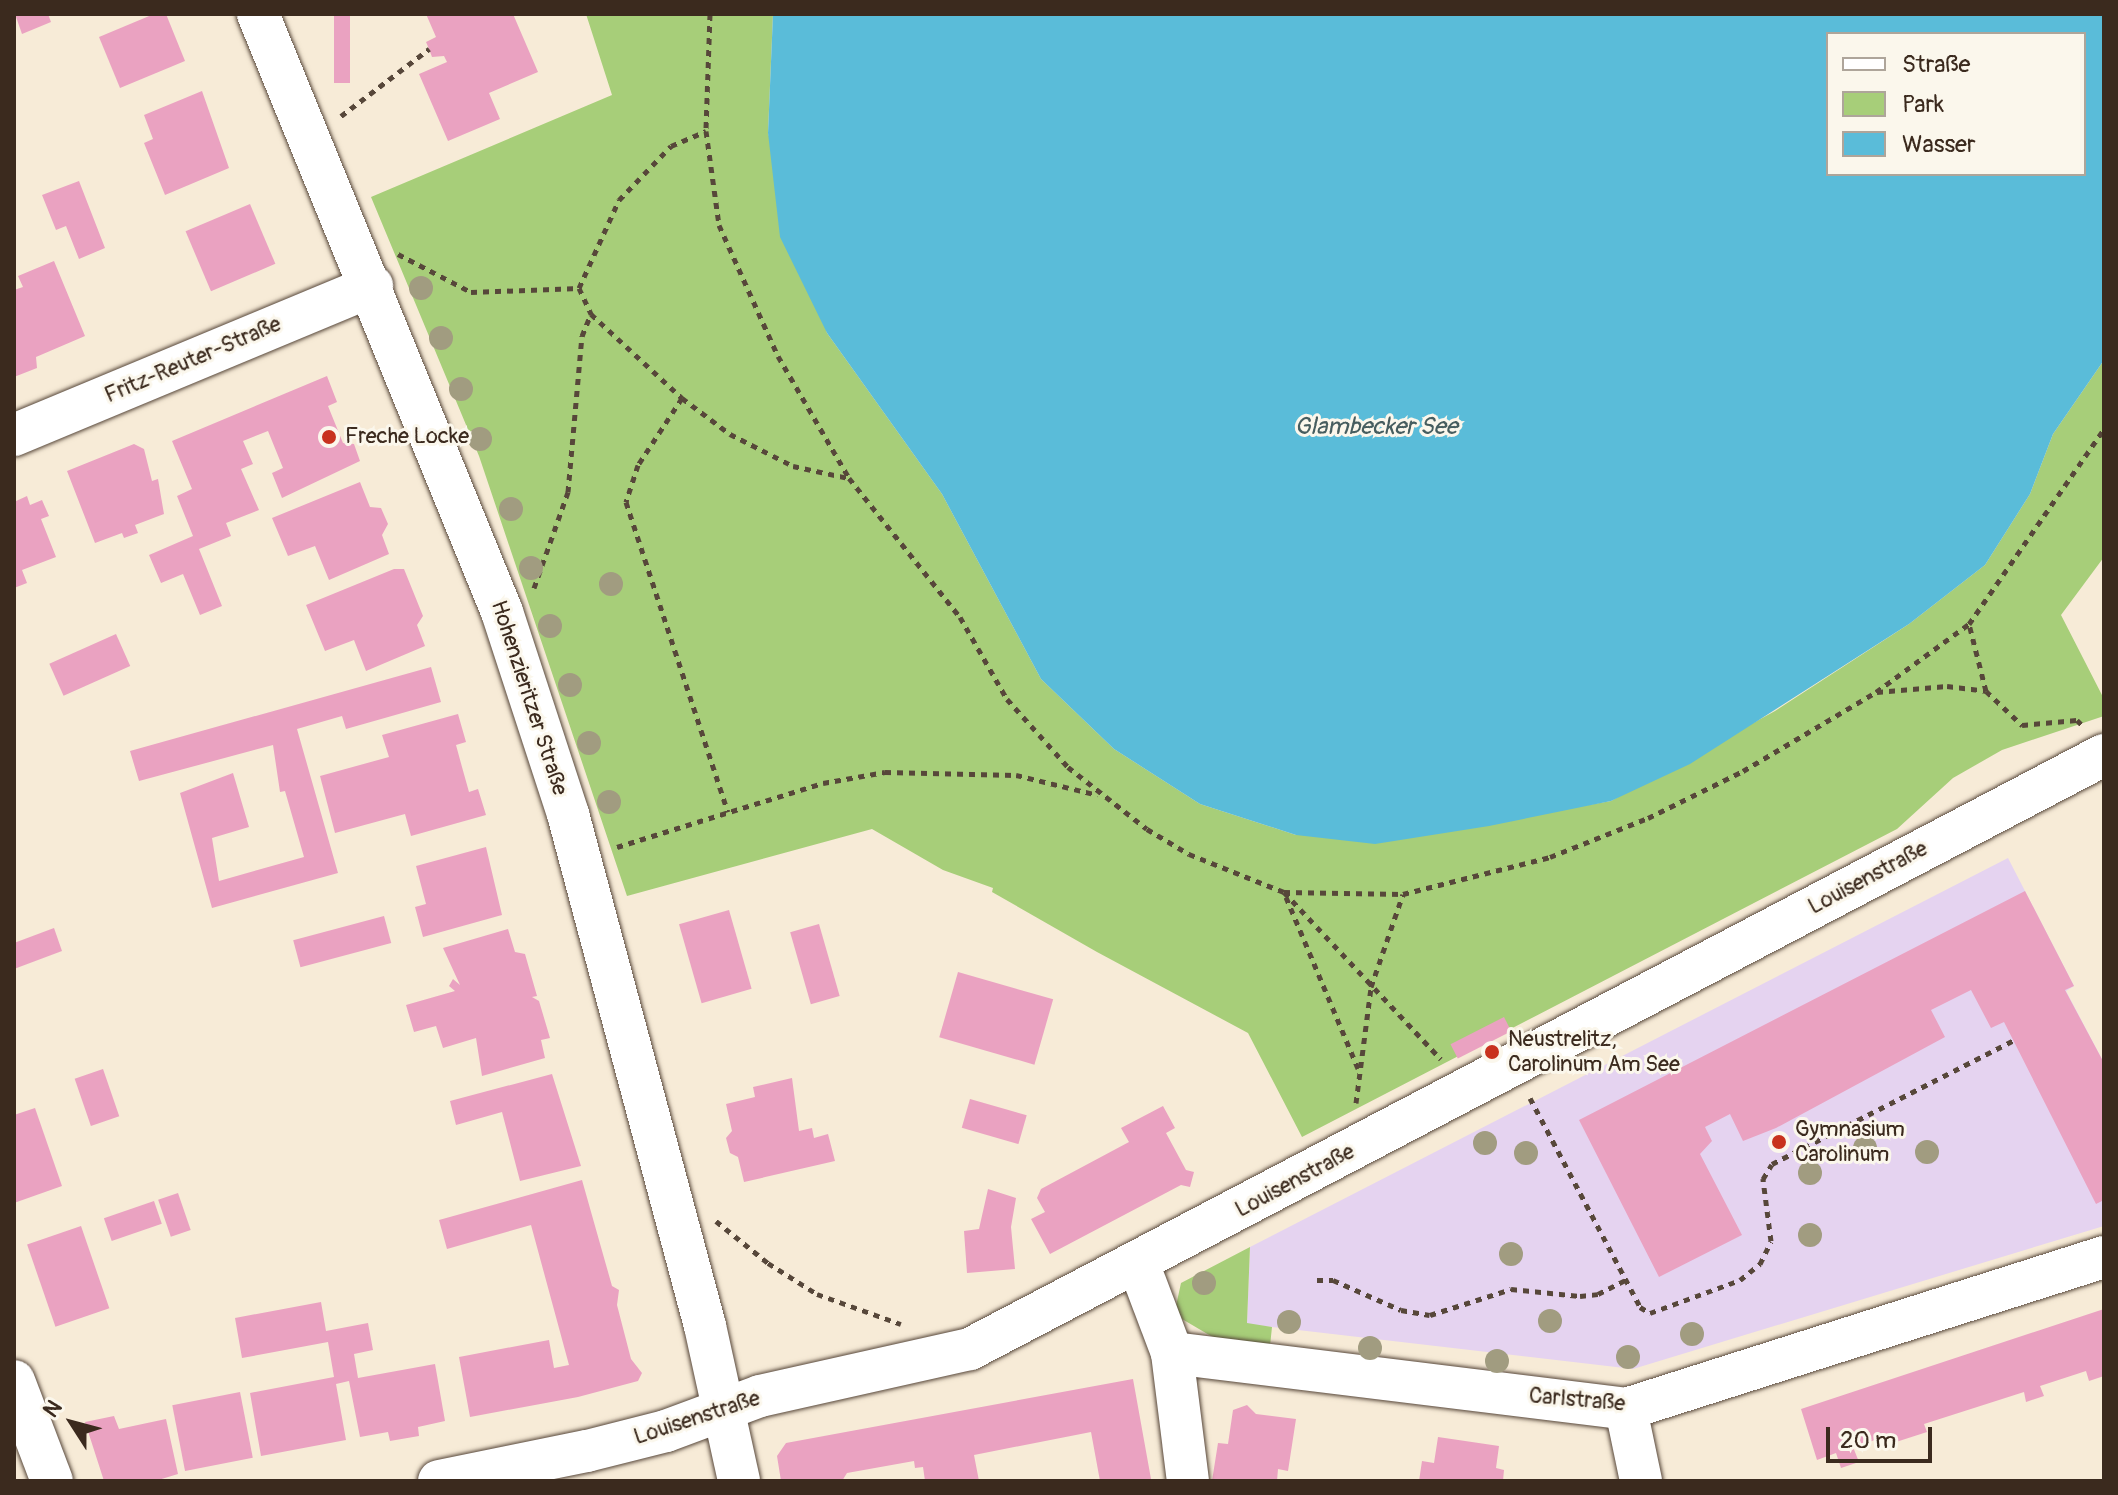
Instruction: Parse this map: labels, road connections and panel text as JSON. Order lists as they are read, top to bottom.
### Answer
{
  "streets": {
    "street": [
      "Fritz-Reuter-Straße",
      "Hohenzieritzer Straße",
      "Louisenstraße",
      "Carlstraße"
    ]
  },
  "crossings": [
    ["Fritz-Reuter-Straße", "Hohenzieritzer Straße"],
    ["Hohenzieritzer Straße", "Louisenstraße"]
  ],
  "water": ["Glambecker See"],
  "places": ["Freche Locke", "Neustrelitz, Carolinum Am See", "Gymnasium Carolinum"],
  "legend": ["Straße", "Park", "Wasser"],
  "scale_bar": "20 m",
  "north": "top left"
}
